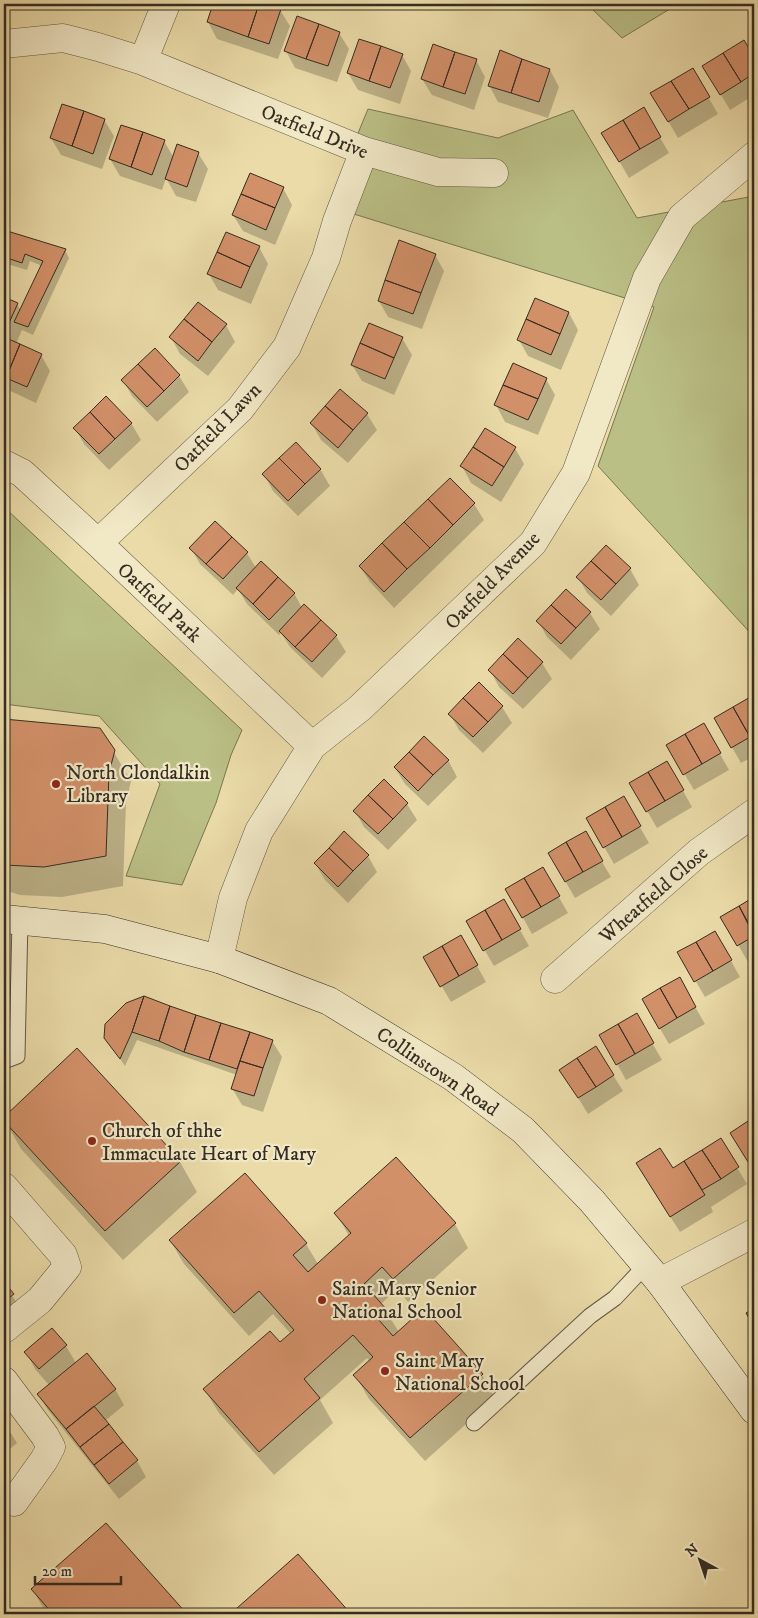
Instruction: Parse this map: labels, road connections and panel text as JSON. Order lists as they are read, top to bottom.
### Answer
{
  "streets": {
    "street": [
      "Oatfield Drive",
      "Oatfield Lawn",
      "Oatfield Avenue",
      "Oatfield Park",
      "Wheatfield Close",
      "Collinstown Road"
    ]
  },
  "crossings": [
    ["Oatfield Drive", "Oatfield Lawn"],
    ["Oatfield Lawn", "Oatfield Park"],
    ["Oatfield Avenue", "Oatfield Park"],
    ["Oatfield Avenue", "Collinstown Road"]
  ],
  "places": [
    "North Clondalkin Library",
    "Church of thhe Immaculate Heart of Mary",
    "Saint Mary Senior National School",
    "Saint Mary National School"
  ],
  "scale_bar": "20 m",
  "north": "top left"
}
